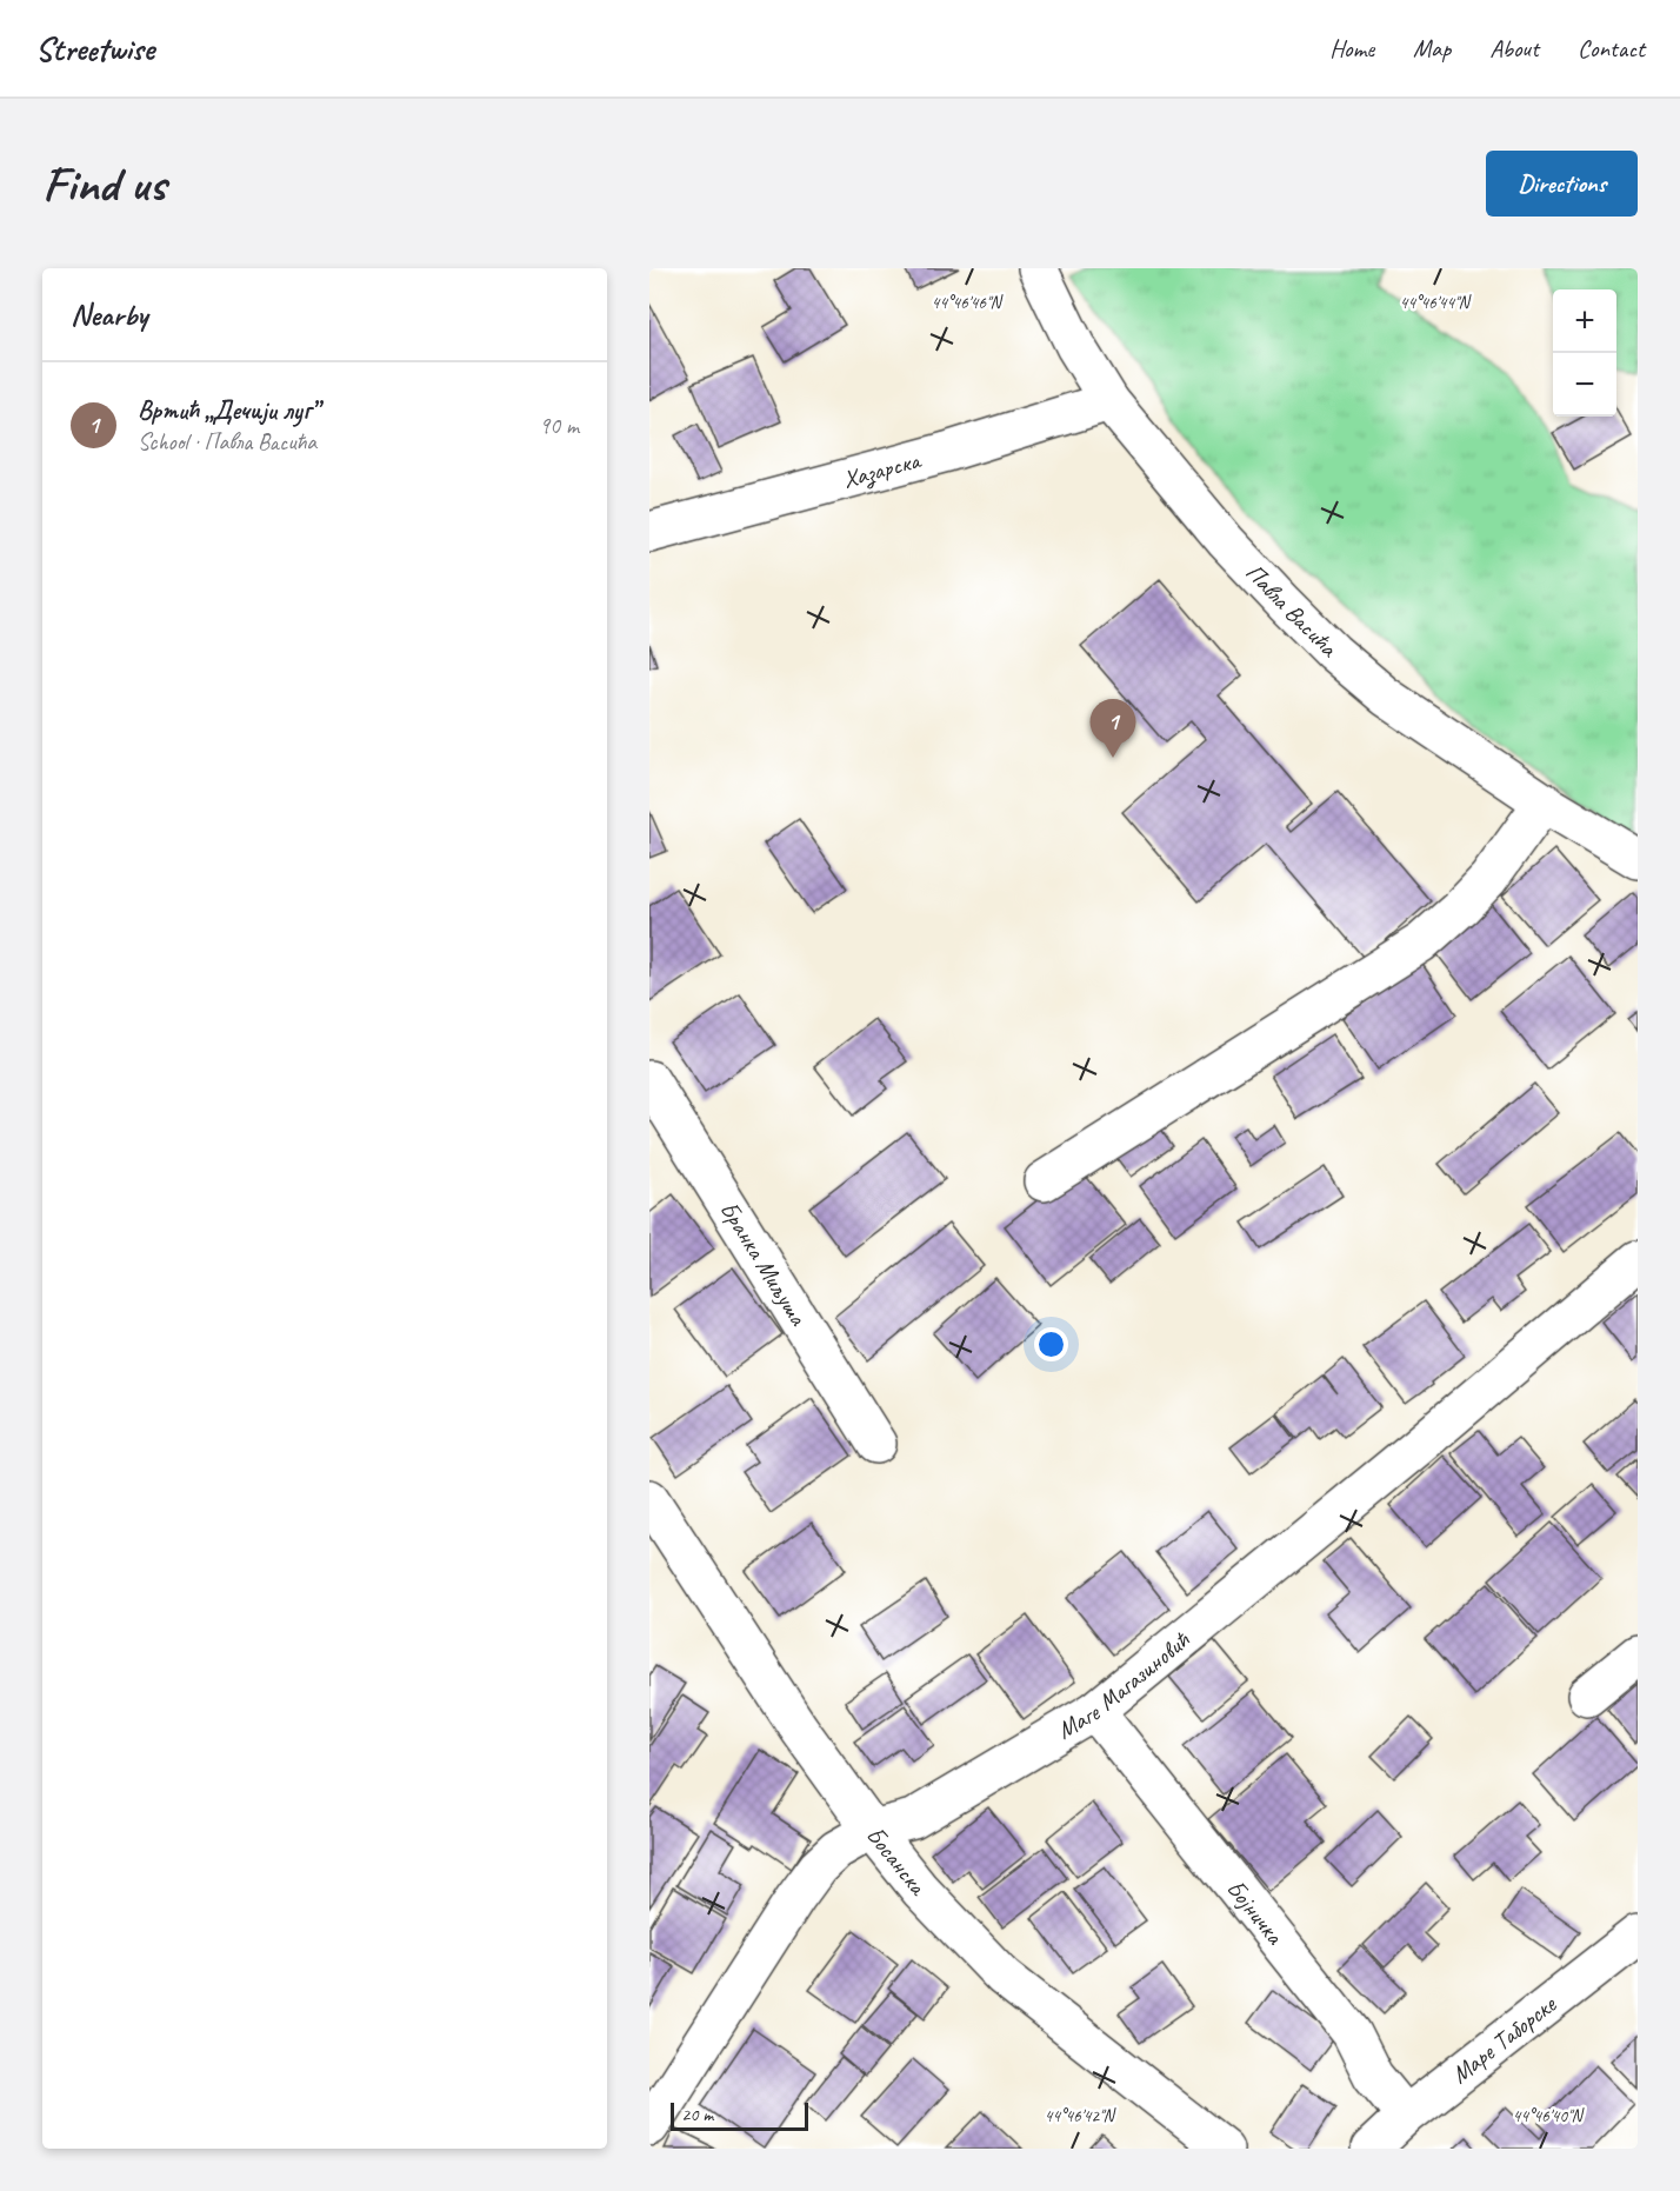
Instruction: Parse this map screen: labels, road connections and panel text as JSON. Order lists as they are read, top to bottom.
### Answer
{
  "streets": {
    "street": [
      "Хазарска",
      "Павла Васића",
      "Бранка Миљуша",
      "Маге Магазиновић",
      "Босанска",
      "Бојничка",
      "Маре Таборске"
    ]
  },
  "crossings": [
    ["Хазарска", "Павла Васића"],
    ["Маге Магазиновић", "Босанска"],
    ["Маге Магазиновић", "Бојничка"],
    ["Бојничка", "Маре Таборске"]
  ],
  "scale_bar": "20 m",
  "page": {
    "header": "Streetwise",
    "nav": [
      "Home",
      "Map",
      "About",
      "Contact"
    ],
    "buttons": "Directions",
    "title": "Find us",
    "heading": "Nearby",
    "map_buttons": ["+", "−"],
    "list": [
      {
        "mark": "1",
        "name": "Вртић „Дечији луг”",
        "note": "School · Павла Васића",
        "value": "90 m"
      }
    ],
    "pins": "1",
    "scale": "20 m"
  },
  "coordinates": [
    "44°46'46\"N",
    "44°46'44\"N",
    "44°46'42\"N",
    "44°46'40\"N"
  ]
}
